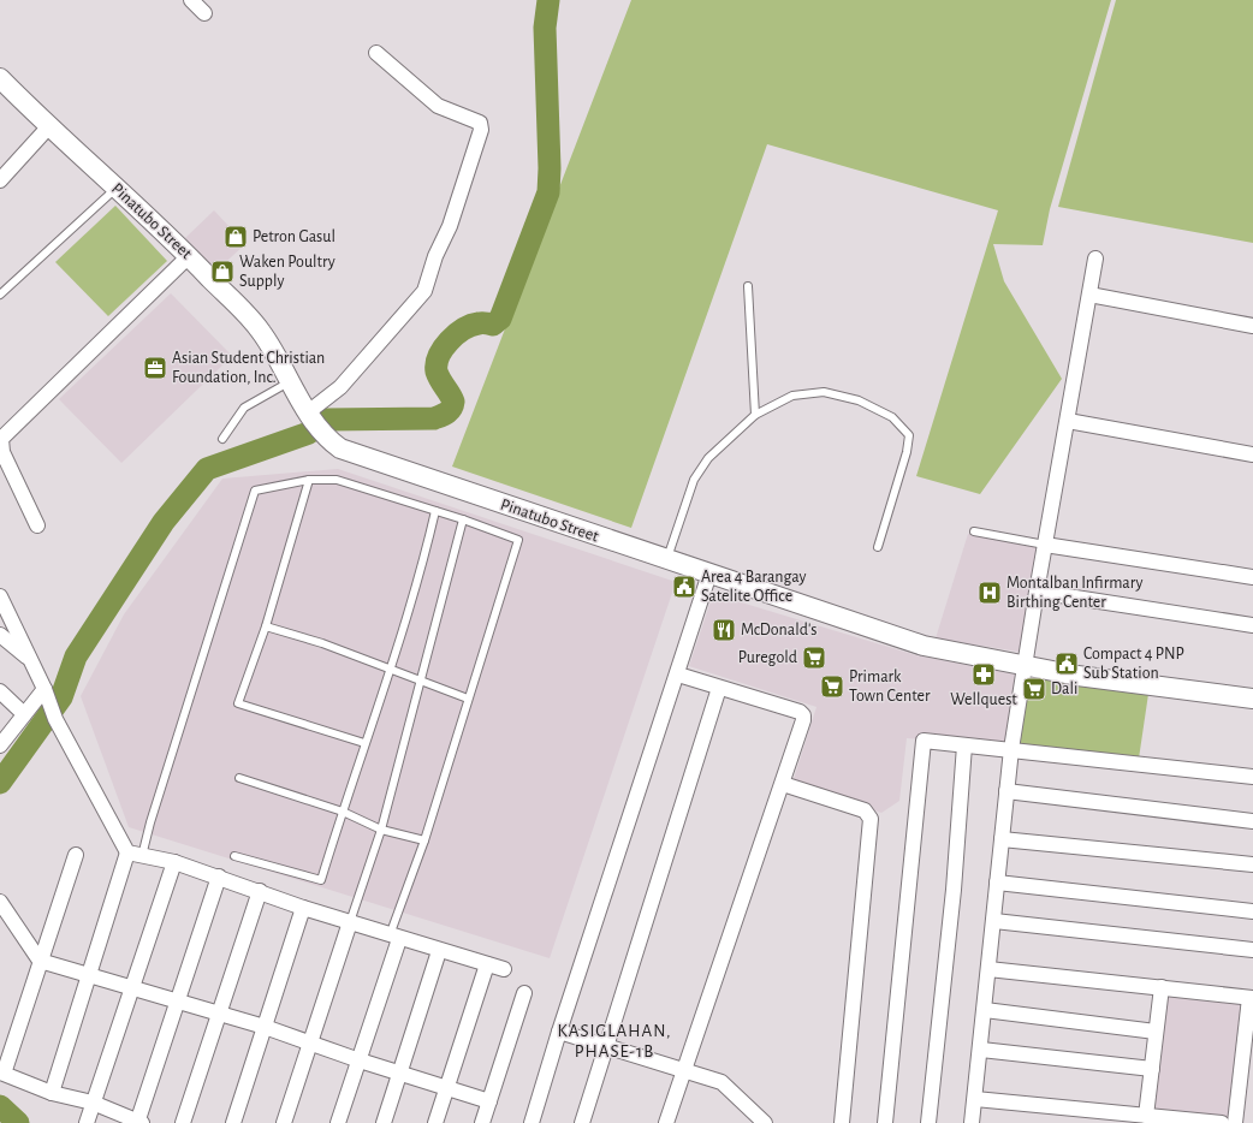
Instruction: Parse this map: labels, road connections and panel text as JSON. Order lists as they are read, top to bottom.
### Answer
{
  "streets": {
    "street": ["Pinatubo Street"]
  },
  "districts": ["KASIGLAHAN, PHASE-1B"],
  "places": {
    "shop": ["Petron Gasul", "Waken Poultry Supply"],
    "office": ["Asian Student Christian Foundation, Inc."],
    "public building": ["Area 4 Barangay Satelite Office", "Compact 4 PNP Sub Station"],
    "hospital": ["Montalban Infirmary Birthing Center"],
    "restaurant": ["McDonald's"],
    "supermarket": ["Puregold", "Primark Town Center", "Dali"],
    "pharmacy": ["Wellquest"]
  }
}
